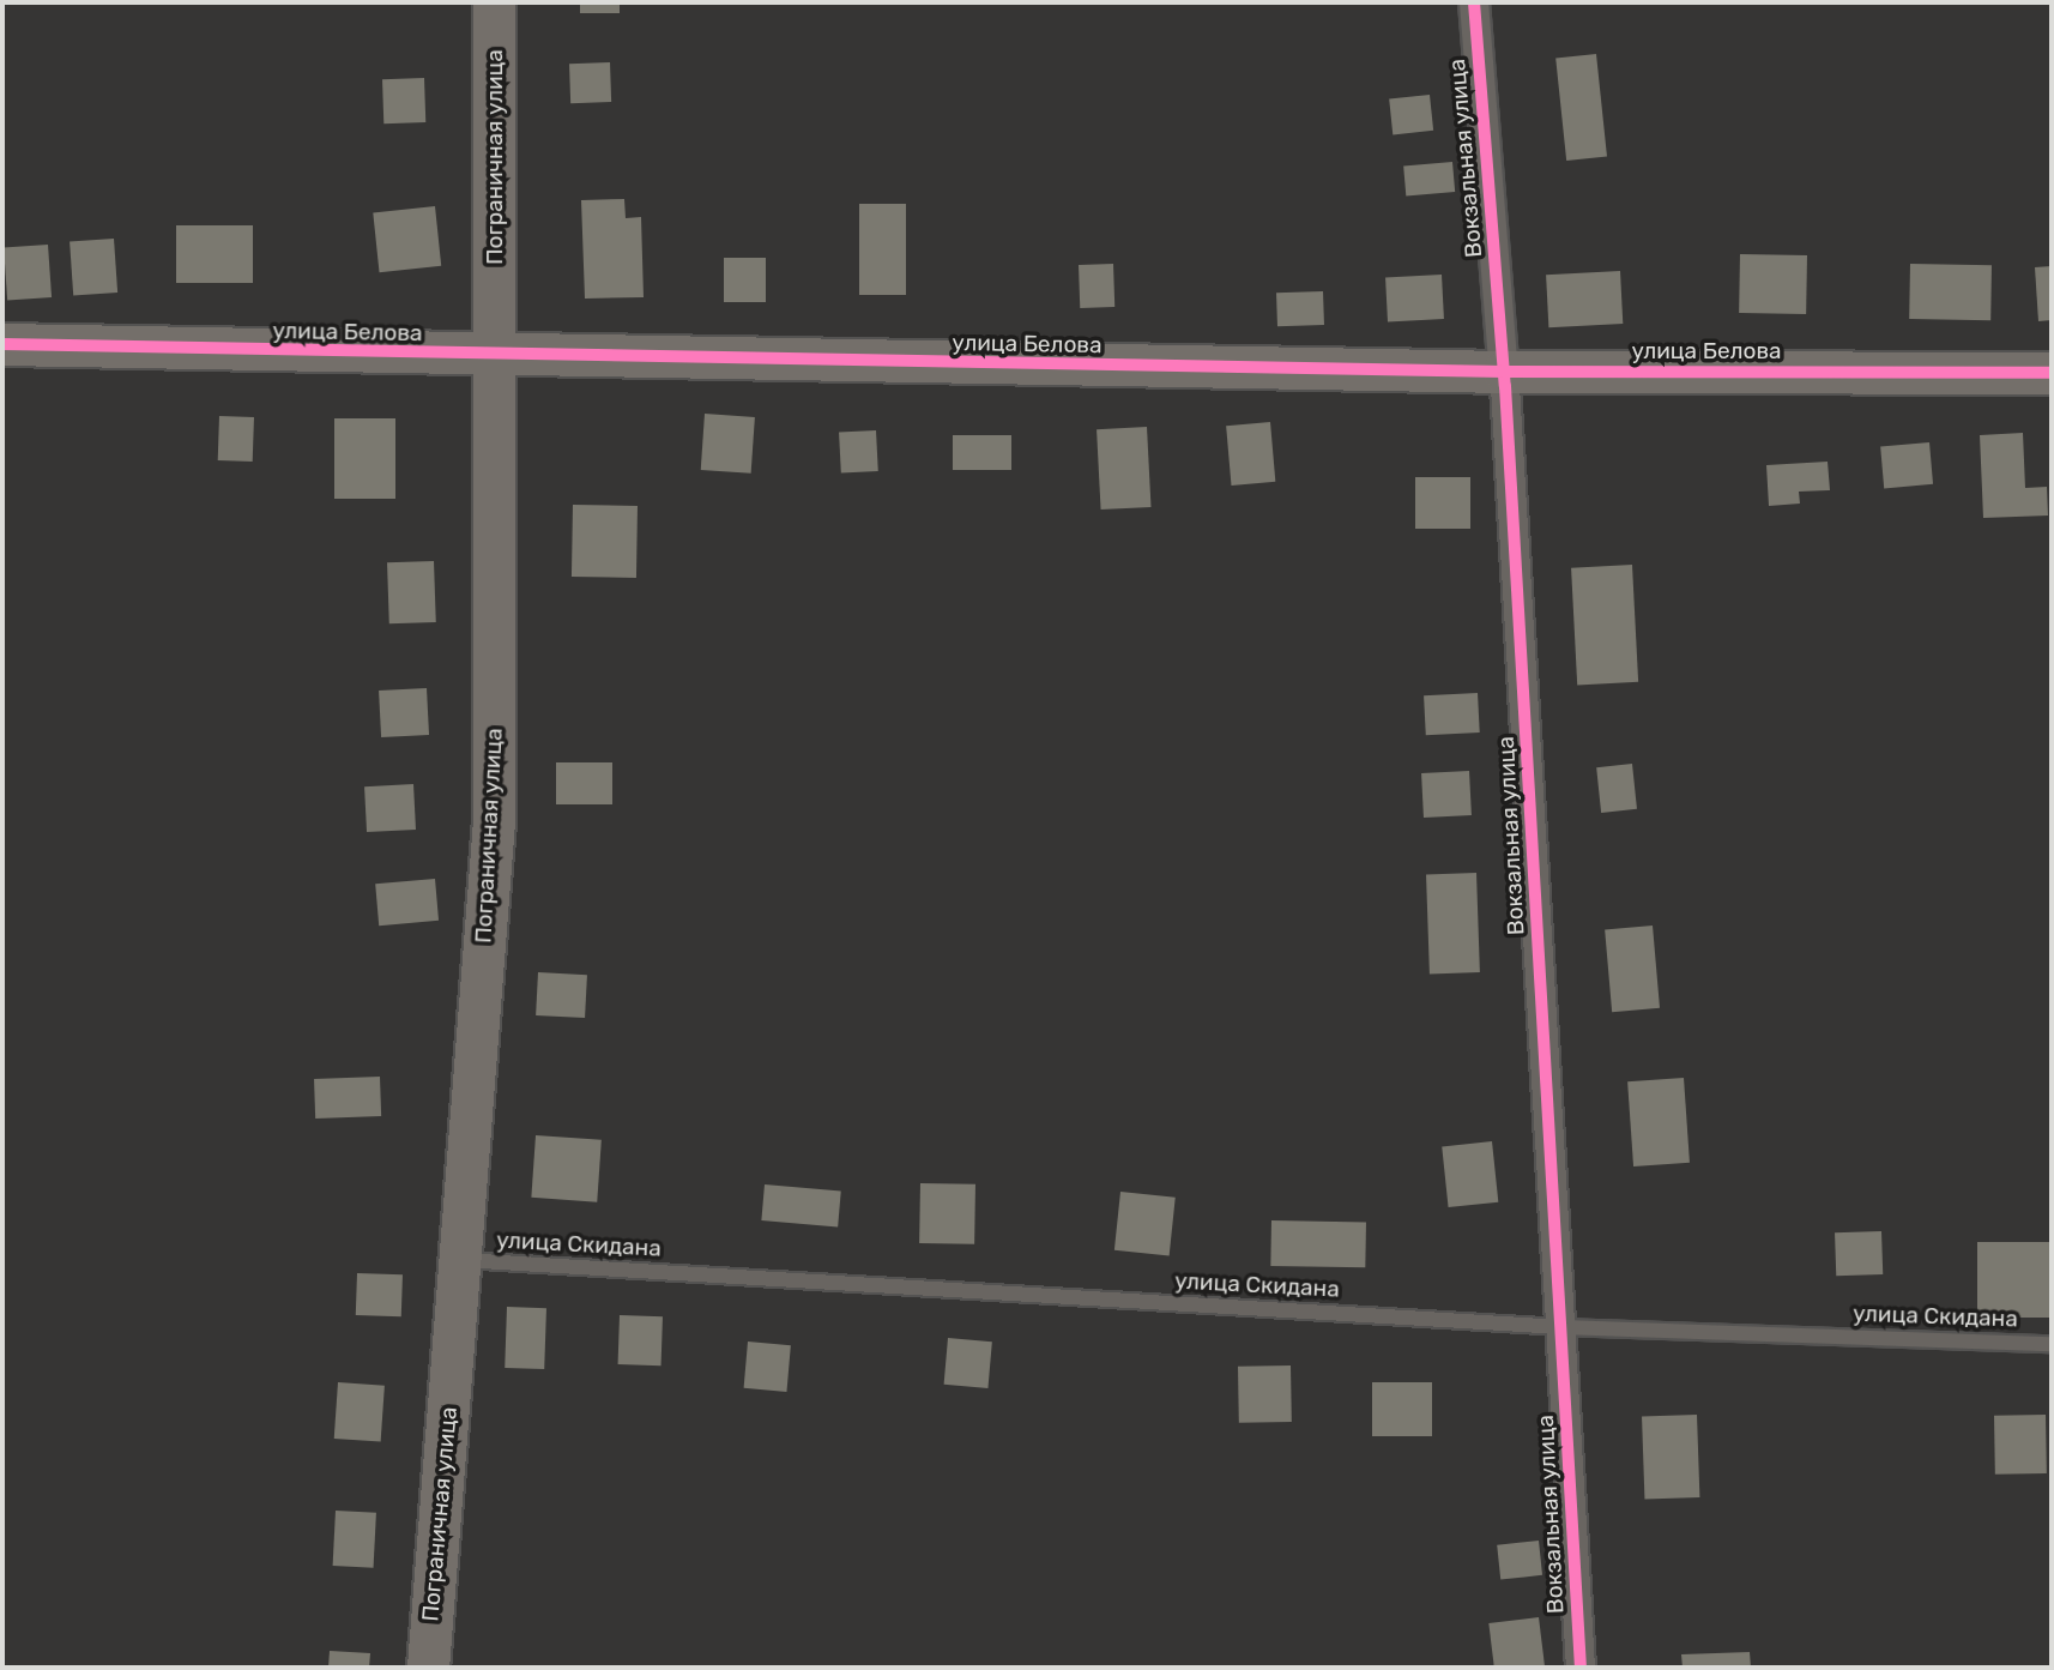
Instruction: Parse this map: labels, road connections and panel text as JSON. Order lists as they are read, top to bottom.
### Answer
{
  "streets": {
    "street": ["Пограничная улица", "Вокзальная улица", "улица Белова"],
    "lane": ["улица Скидана"]
  },
  "crossings": [
    ["Пограничная улица", "улица Белова"],
    ["Пограничная улица", "улица Скидана"],
    ["Вокзальная улица", "улица Белова"],
    ["Вокзальная улица", "улица Скидана"]
  ]
}
